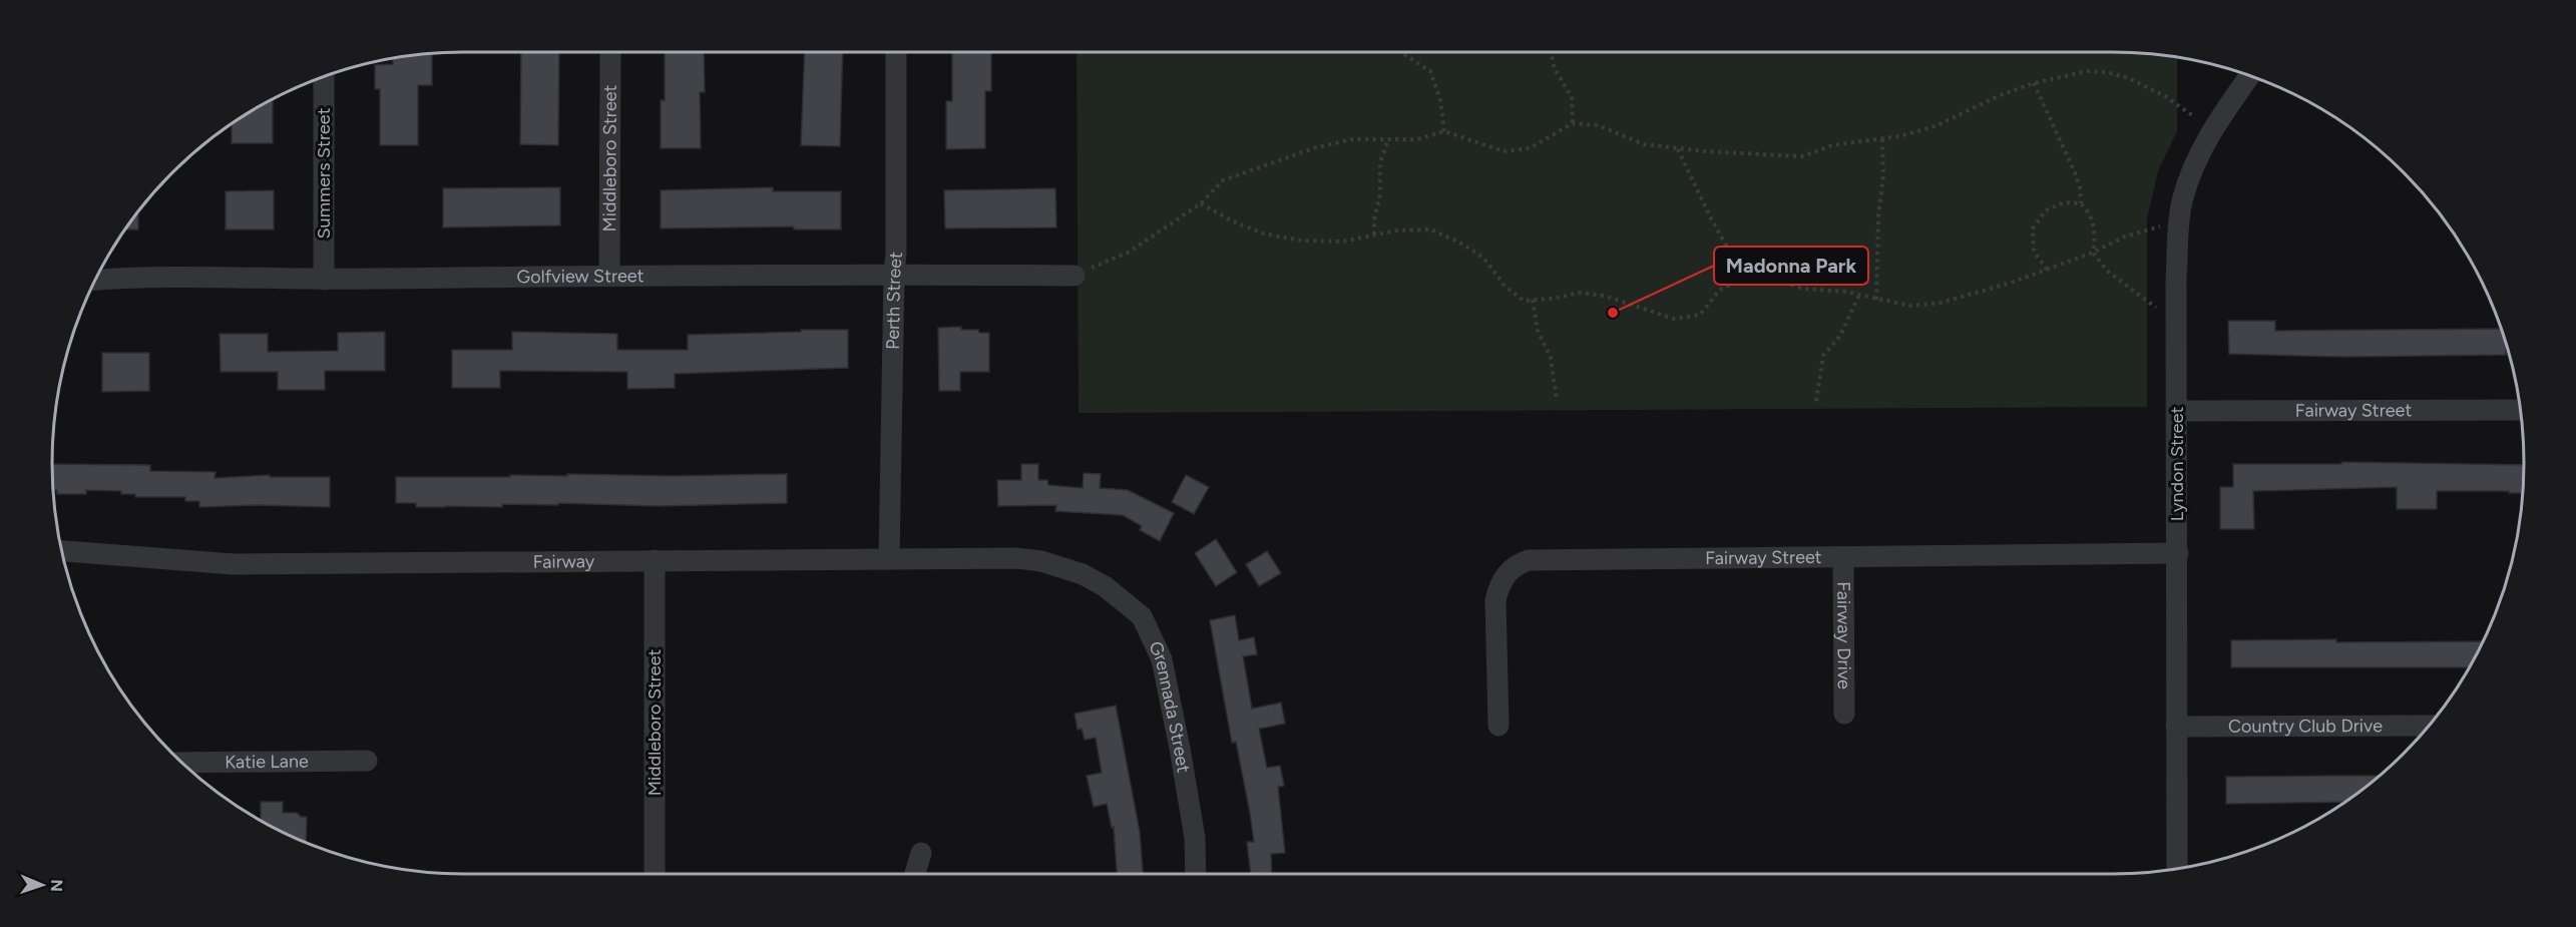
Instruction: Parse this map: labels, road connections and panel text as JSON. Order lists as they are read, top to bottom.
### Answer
{
  "streets": {
    "street": [
      "Middleboro Street",
      "Summers Street",
      "Golfview Street",
      "Perth Street",
      "Fairway Street",
      "Lyndon Street",
      "Fairway",
      "Fairway Drive",
      "Grennada Street",
      "Country Club Drive",
      "Katie Lane"
    ]
  },
  "crossings": [
    ["Middleboro Street", "Golfview Street"],
    ["Middleboro Street", "Fairway"],
    ["Summers Street", "Golfview Street"],
    ["Golfview Street", "Perth Street"],
    ["Perth Street", "Fairway"],
    ["Fairway Street", "Lyndon Street"],
    ["Fairway Street", "Fairway Drive"],
    ["Lyndon Street", "Country Club Drive"],
    ["Fairway", "Grennada Street"]
  ],
  "places": ["Madonna Park"],
  "north": "right"
}
